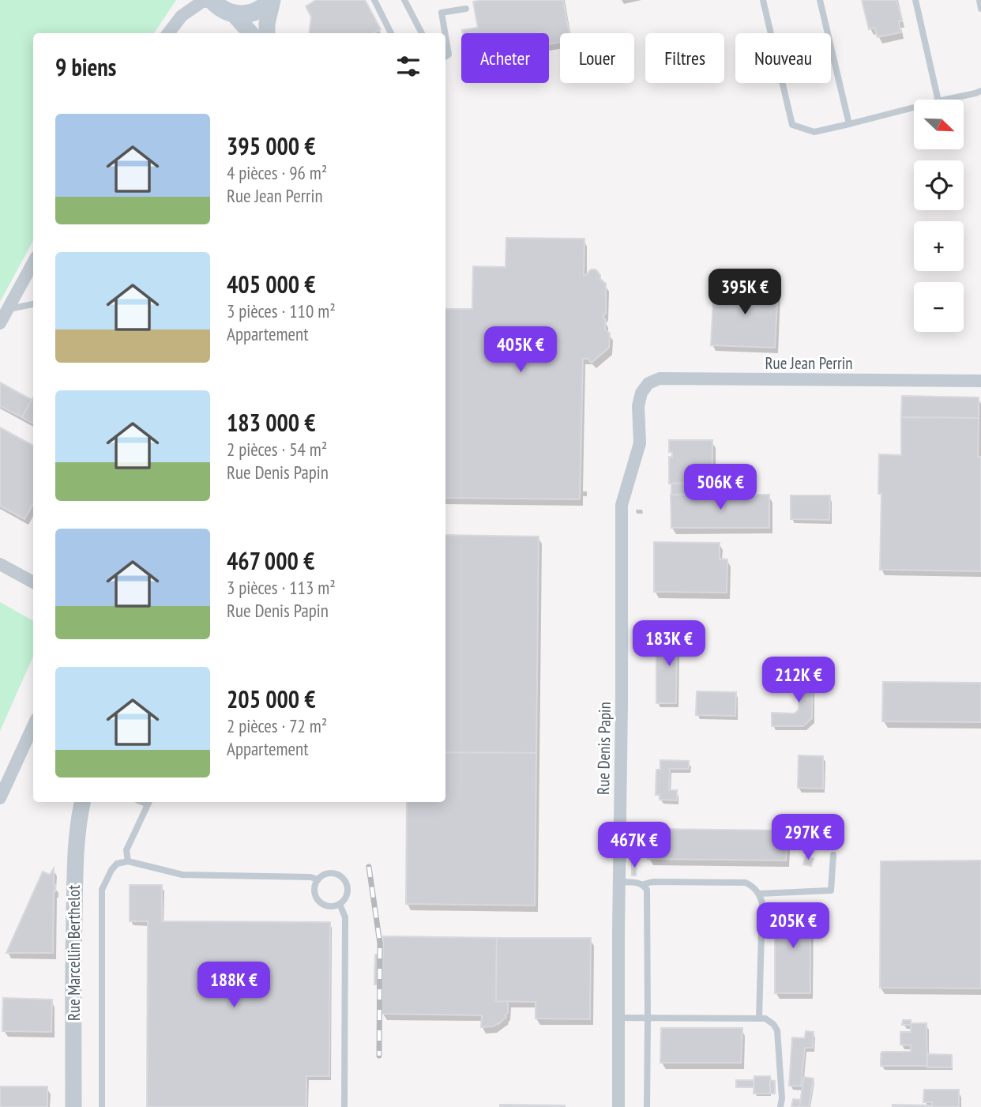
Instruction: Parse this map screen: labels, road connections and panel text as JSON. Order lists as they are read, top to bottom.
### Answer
{
  "streets": {
    "street": ["Rue Jean Perrin", "Rue Denis Papin", "Rue Marcellin Berthelot"]
  },
  "crossings": [
    ["Rue Jean Perrin", "Rue Denis Papin"]
  ],
  "north": "bottom right",
  "page": {
    "chip": [
      "Acheter",
      "Louer",
      "Filtres",
      "Nouveau"
    ],
    "heading": "9 biens",
    "map_buttons": ["+", "−"],
    "list": [
      {
        "name": "395 000 €",
        "note": "4 pièces · 96 m² · Rue Jean Perrin"
      },
      {
        "name": "405 000 €",
        "note": "3 pièces · 110 m² · Appartement"
      },
      {
        "name": "183 000 €",
        "note": "2 pièces · 54 m² · Rue Denis Papin"
      },
      {
        "name": "467 000 €",
        "note": "3 pièces · 113 m² · Rue Denis Papin"
      },
      {
        "name": "205 000 €",
        "note": "2 pièces · 72 m² · Appartement"
      }
    ],
    "price": [
      "395K €",
      "405K €",
      "506K €",
      "183K €",
      "212K €",
      "297K €",
      "467K €",
      "205K €",
      "188K €"
    ]
  }
}
